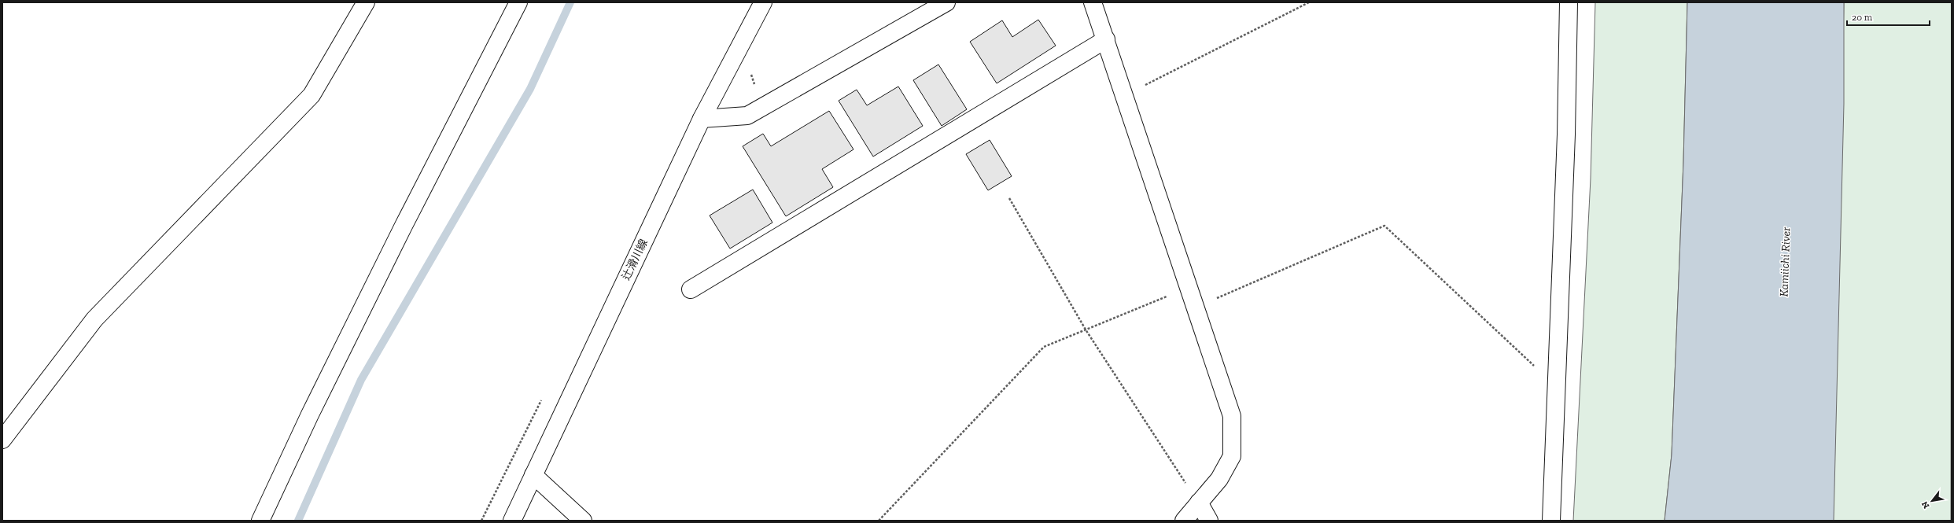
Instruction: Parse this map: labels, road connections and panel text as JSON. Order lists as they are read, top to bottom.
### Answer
{
  "streets": {
    "street": ["辻滑川線"]
  },
  "water": ["Kamiichi River"],
  "scale_bar": "20 m",
  "north": "bottom left"
}
